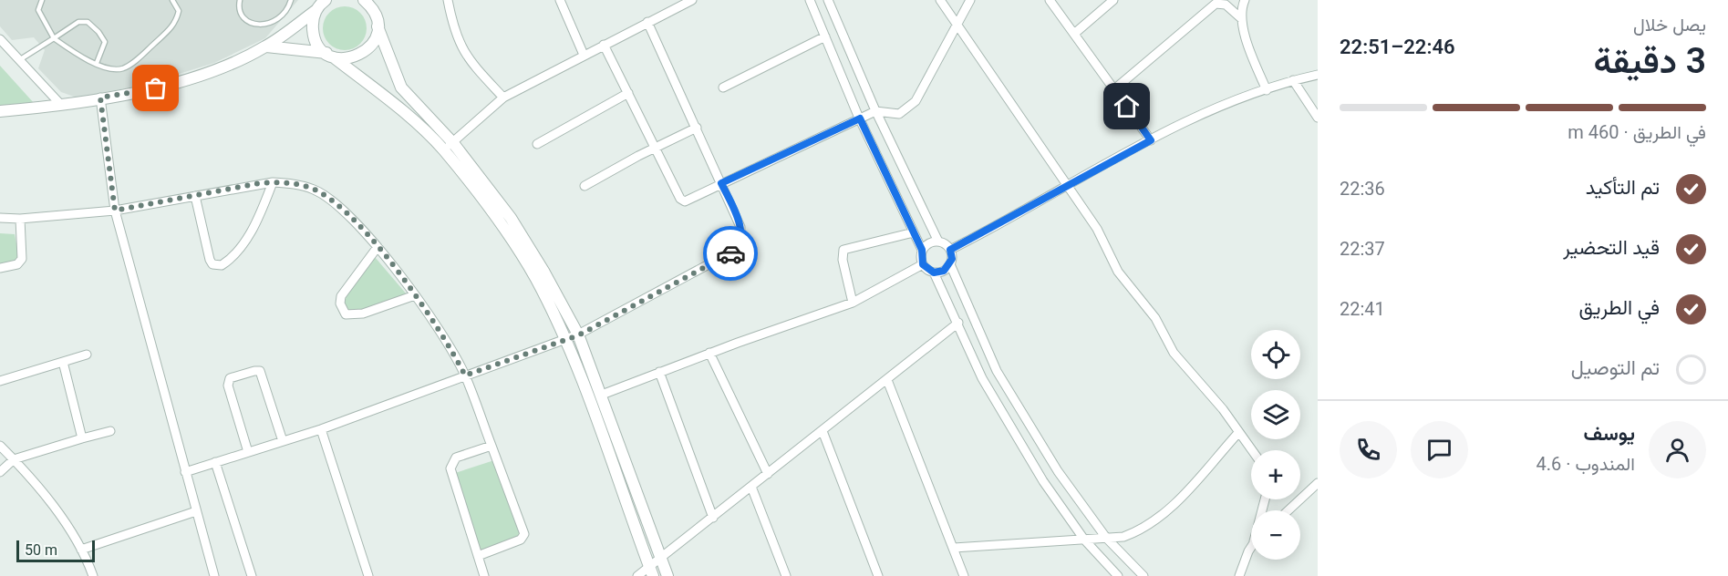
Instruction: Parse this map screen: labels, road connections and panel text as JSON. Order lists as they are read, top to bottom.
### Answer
{
  "scale_bar": "50 m",
  "page": {
    "heading": ["3 دقيقة", "يصل خلال", "22:46–22:51"],
    "panel": ["يوسف", "المندوب · 4.6"],
    "bar": "في الطريق · 460 m",
    "list": [
      ["تم التأكيد", "22:36"],
      ["قيد التحضير", "22:37"],
      ["في الطريق", "22:41"],
      "تم التوصيل"
    ],
    "map_buttons": ["+", "−"],
    "scale": "50 m"
  }
}
